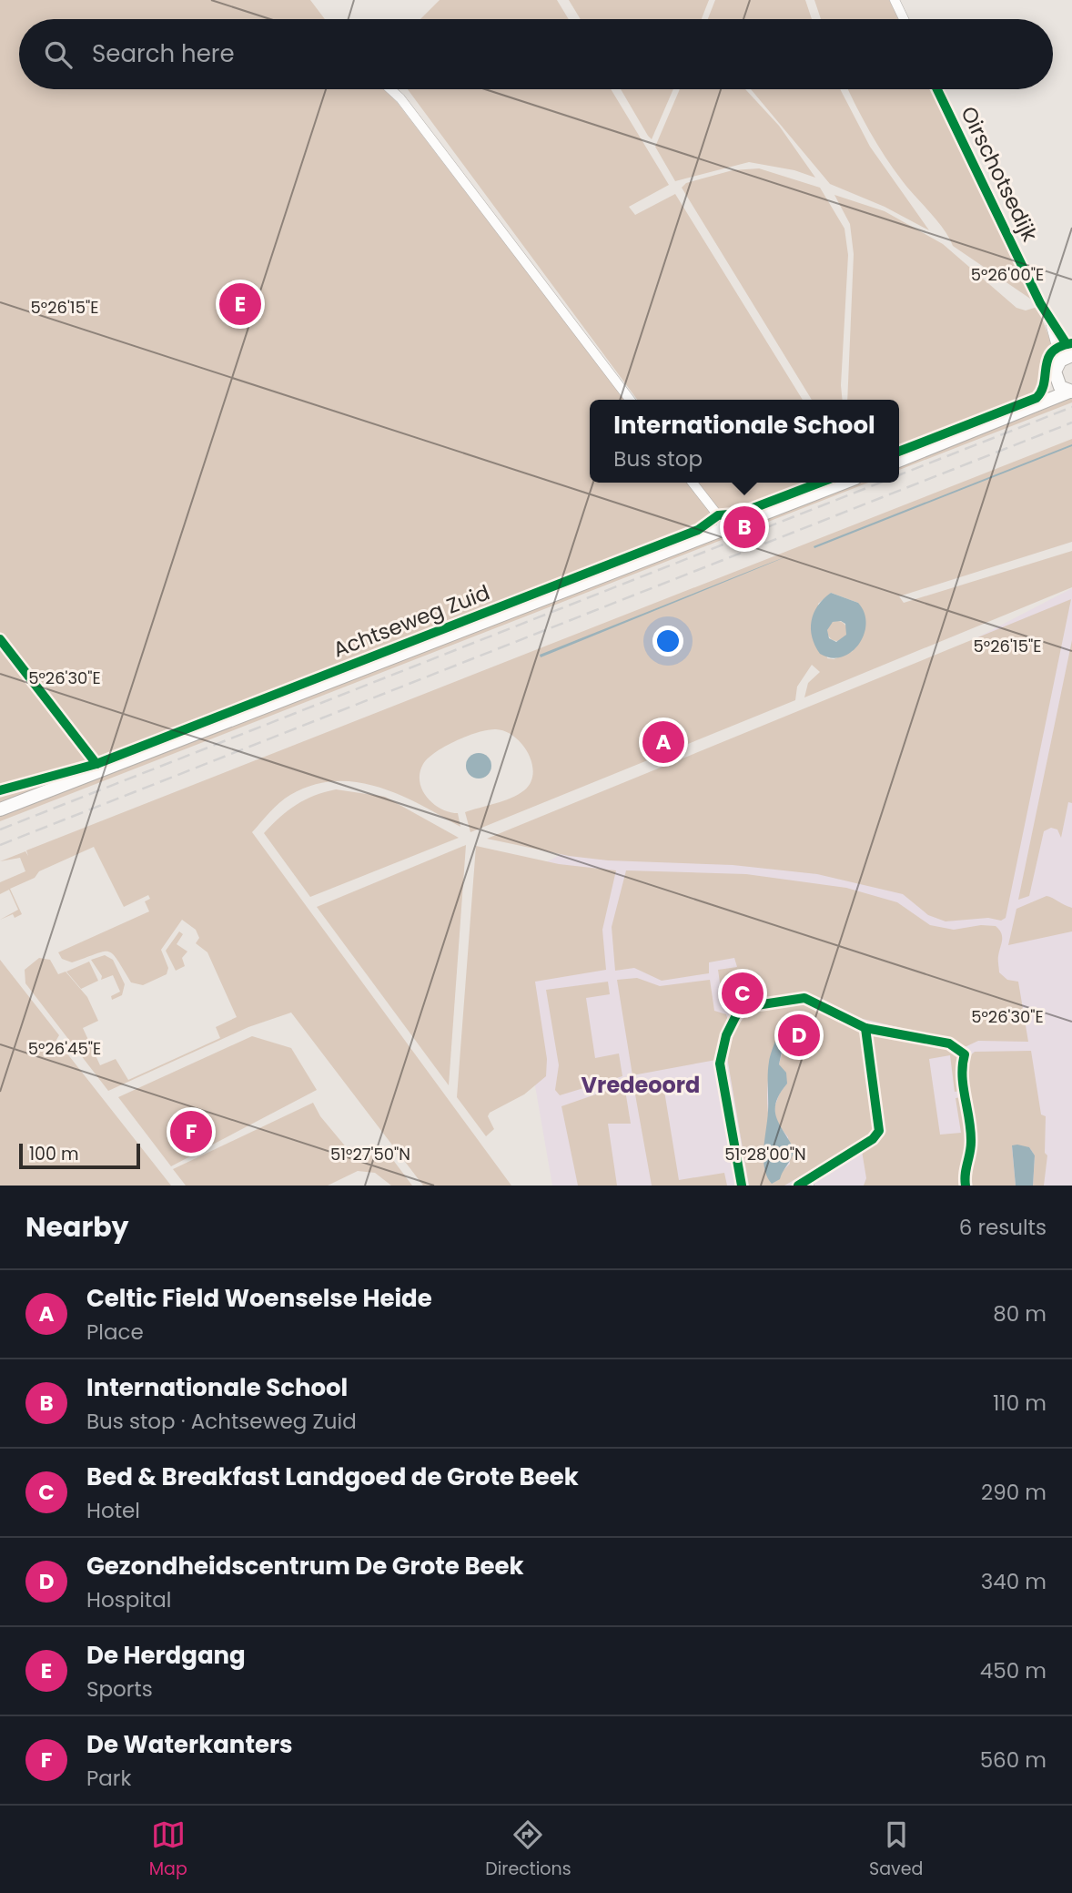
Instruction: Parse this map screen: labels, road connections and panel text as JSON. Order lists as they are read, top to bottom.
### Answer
{
  "streets": {
    "street": ["Oirschotsedijk", "Achtseweg Zuid"]
  },
  "districts": ["Vredeoord"],
  "scale_bar": "100 m",
  "page": {
    "search": "Search here",
    "pins": [
      "E",
      "B",
      "A",
      "C",
      "D",
      "F"
    ],
    "popup": ["Internationale School", "Bus stop"],
    "scale": "100 m",
    "heading": ["Nearby", "6 results"],
    "list": [
      {
        "mark": "A",
        "name": "Celtic Field Woenselse Heide",
        "note": "Place",
        "value": "80 m"
      },
      {
        "mark": "B",
        "name": "Internationale School",
        "note": "Bus stop · Achtseweg Zuid",
        "value": "110 m"
      },
      {
        "mark": "C",
        "name": "Bed & Breakfast Landgoed de Grote Beek",
        "note": "Hotel",
        "value": "290 m"
      },
      {
        "mark": "D",
        "name": "Gezondheidscentrum De Grote Beek",
        "note": "Hospital",
        "value": "340 m"
      },
      {
        "mark": "E",
        "name": "De Herdgang",
        "note": "Sports",
        "value": "450 m"
      },
      {
        "mark": "F",
        "name": "De Waterkanters",
        "note": "Park",
        "value": "560 m"
      }
    ],
    "nav": ["Map", "Directions", "Saved"]
  },
  "coordinates": [
    "5°26'00\"E",
    "5°26'15\"E",
    "5°26'30\"E",
    "5°26'45\"E",
    "51°27'50\"N",
    "51°28'00\"N"
  ]
}
